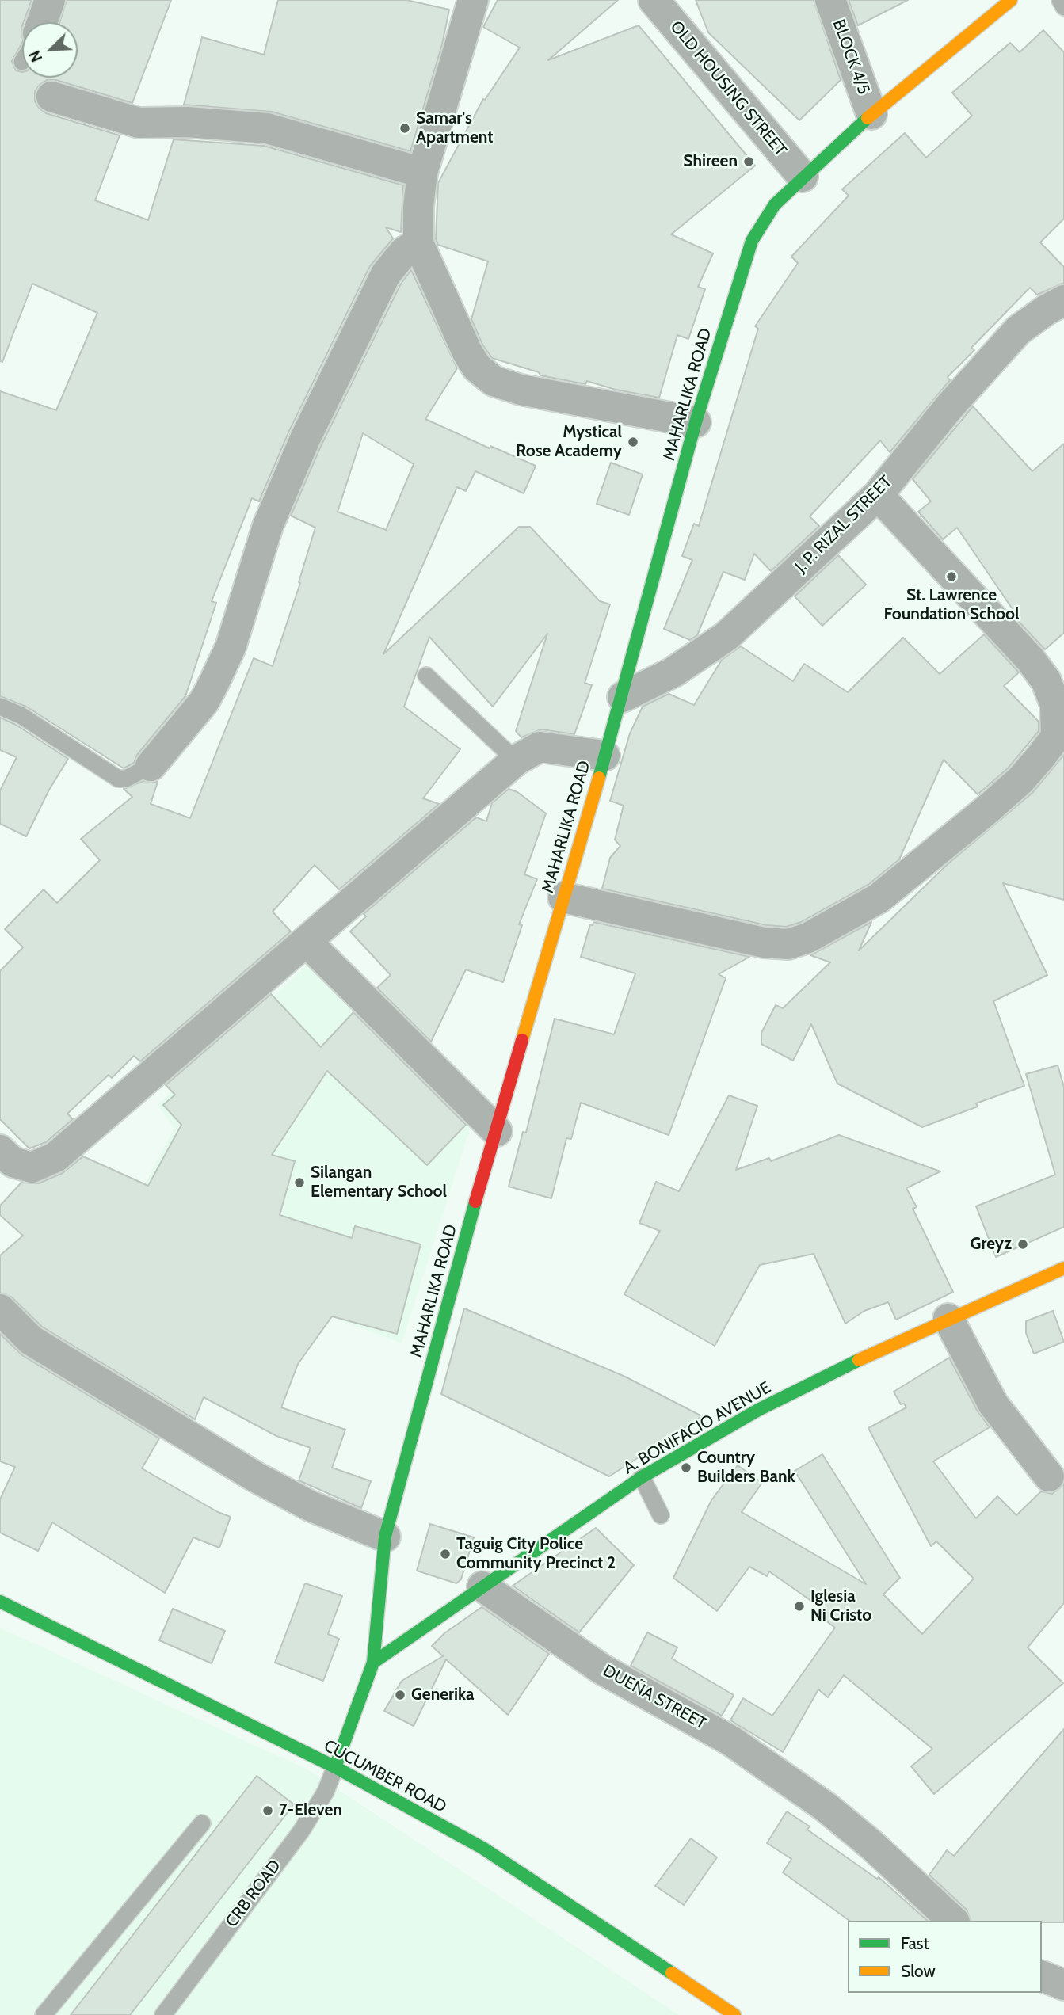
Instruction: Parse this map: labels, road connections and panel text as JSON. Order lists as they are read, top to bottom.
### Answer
{
  "streets": {
    "street": [
      "BLOCK 4/5",
      "OLD HOUSING STREET",
      "MAHARLIKA ROAD",
      "J. P. RIZAL STREET",
      "A. BONIFACIO AVENUE",
      "DUEÑA STREET",
      "CUCUMBER ROAD"
    ],
    "lane": ["CRB ROAD"]
  },
  "crossings": [
    ["BLOCK 4/5", "MAHARLIKA ROAD"],
    ["OLD HOUSING STREET", "MAHARLIKA ROAD"],
    ["MAHARLIKA ROAD", "J. P. RIZAL STREET"],
    ["MAHARLIKA ROAD", "A. BONIFACIO AVENUE"],
    ["MAHARLIKA ROAD", "CUCUMBER ROAD"],
    ["MAHARLIKA ROAD", "CRB ROAD"],
    ["A. BONIFACIO AVENUE", "DUEÑA STREET"],
    ["CUCUMBER ROAD", "CRB ROAD"]
  ],
  "places": [
    "Samar's Apartment",
    "Shireen",
    "Mystical Rose Academy",
    "St. Lawrence Foundation School",
    "Silangan Elementary School",
    "Greyz",
    "Country Builders Bank",
    "Taguig City Police Community Precinct 2",
    "Iglesia Ni Cristo",
    "Generika",
    "7-Eleven"
  ],
  "legend": ["Fast", "Slow"],
  "north": "bottom left"
}
